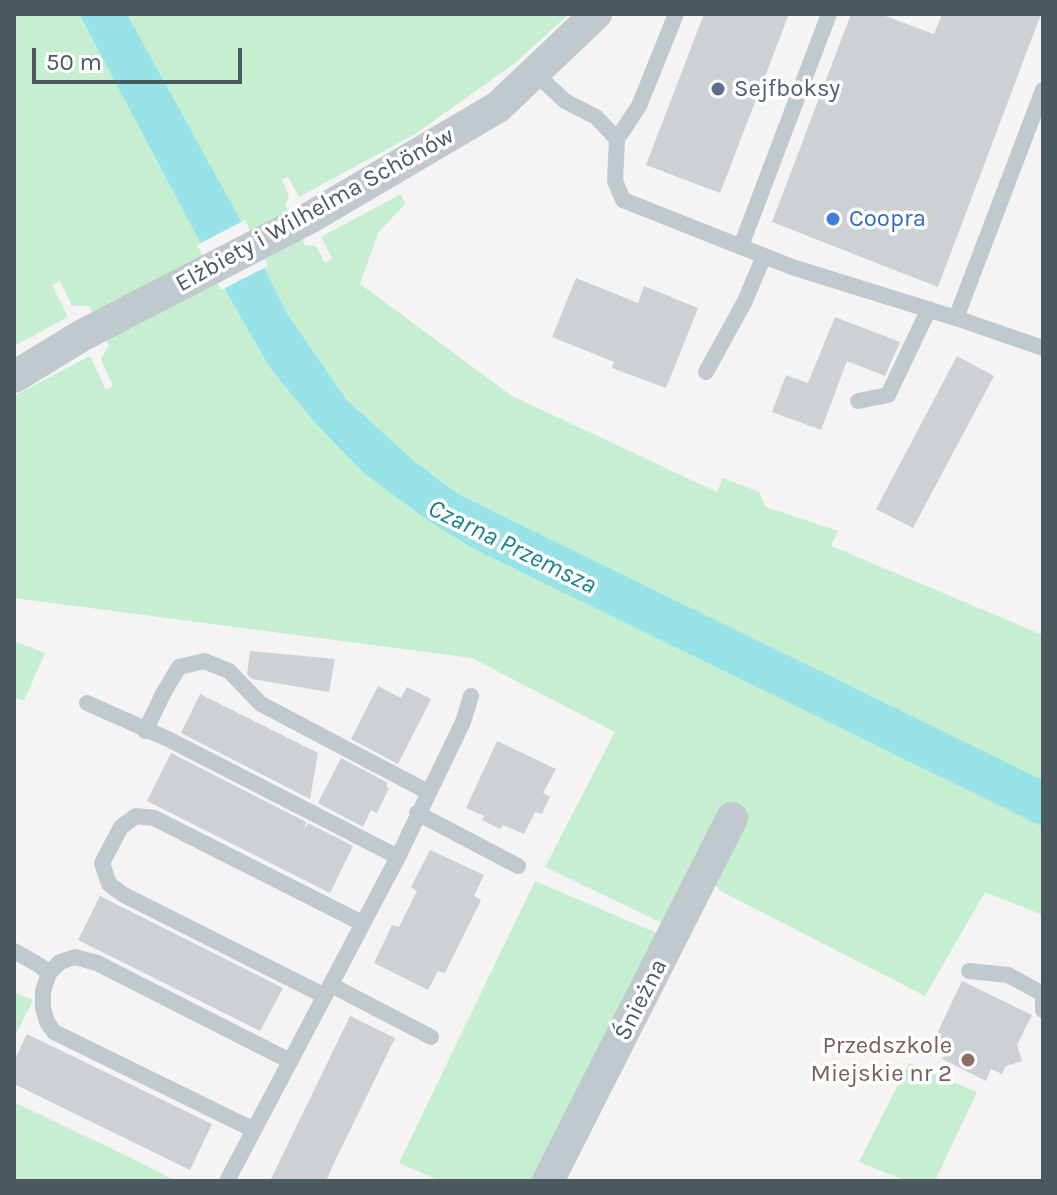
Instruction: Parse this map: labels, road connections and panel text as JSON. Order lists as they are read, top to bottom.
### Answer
{
  "streets": {
    "street": ["Elżbiety i Wilhelma Schönów", "Śnieżna"]
  },
  "water": ["Czarna Przemsza"],
  "places": ["Sejfboksy", "Coopra", "Przedszkole Miejskie nr 2"],
  "scale_bar": "50 m"
}
